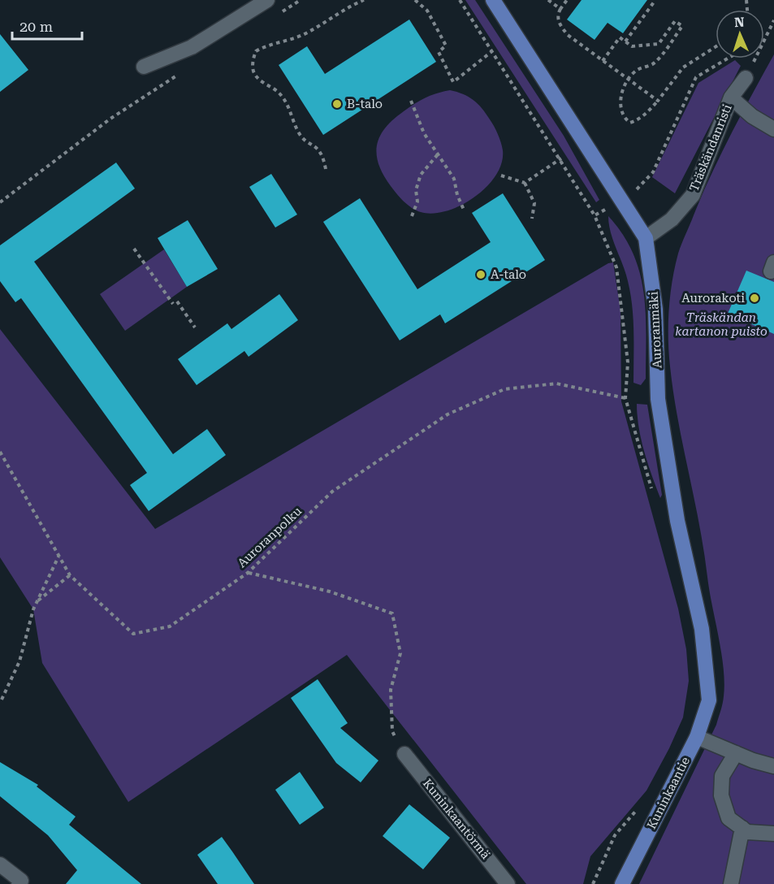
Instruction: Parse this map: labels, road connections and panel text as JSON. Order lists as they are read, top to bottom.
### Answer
{
  "streets": {
    "main road": ["Auroranmäki", "Kuninkaantie"],
    "street": ["Träskändanristi", "Kuninkaantörmä"],
    "path": ["Auroranpolku"]
  },
  "crossings": [
    ["Träskändanristi", "Auroranmäki"],
    ["Auroranmäki", "Kuninkaantie"]
  ],
  "parks": ["Träskändan kartanon puisto"],
  "places": ["B-talo", "A-talo", "Aurorakoti"],
  "scale_bar": "20 m",
  "north": "top"
}
